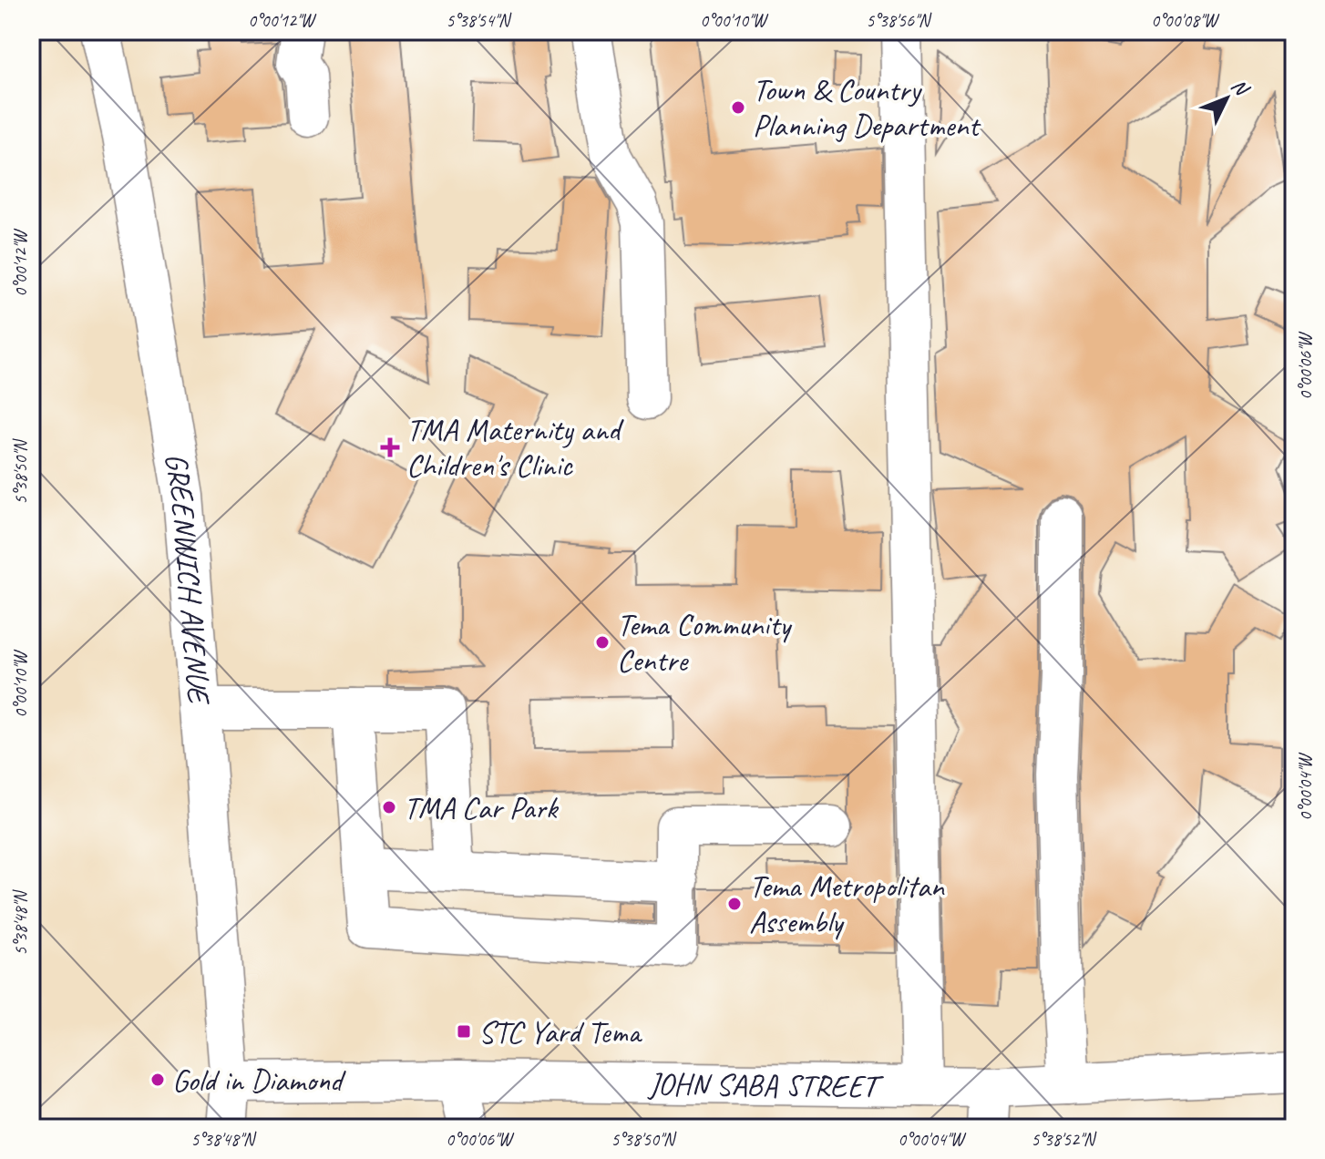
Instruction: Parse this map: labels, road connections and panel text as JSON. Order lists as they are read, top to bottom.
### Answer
{
  "streets": {
    "street": ["GREENWICH AVENUE", "JOHN SABA STREET"]
  },
  "crossings": [
    ["GREENWICH AVENUE", "JOHN SABA STREET"]
  ],
  "places": {
    "other": [
      "Town & Country Planning Department",
      "Tema Community Centre",
      "TMA Car Park",
      "Tema Metropolitan Assembly",
      "Gold in Diamond"
    ],
    "health": ["TMA Maternity and Children's Clinic"],
    "transit": ["STC Yard Tema"]
  },
  "north": "top right",
  "coordinates": [
    "0°00'12\"W",
    "5°38'54\"N",
    "0°00'10\"W",
    "5°38'56\"N",
    "0°00'08\"W",
    "0°00'06\"W",
    "5°38'50\"N",
    "0°00'04\"W",
    "5°38'48\"N",
    "5°38'52\"N"
  ]
}
